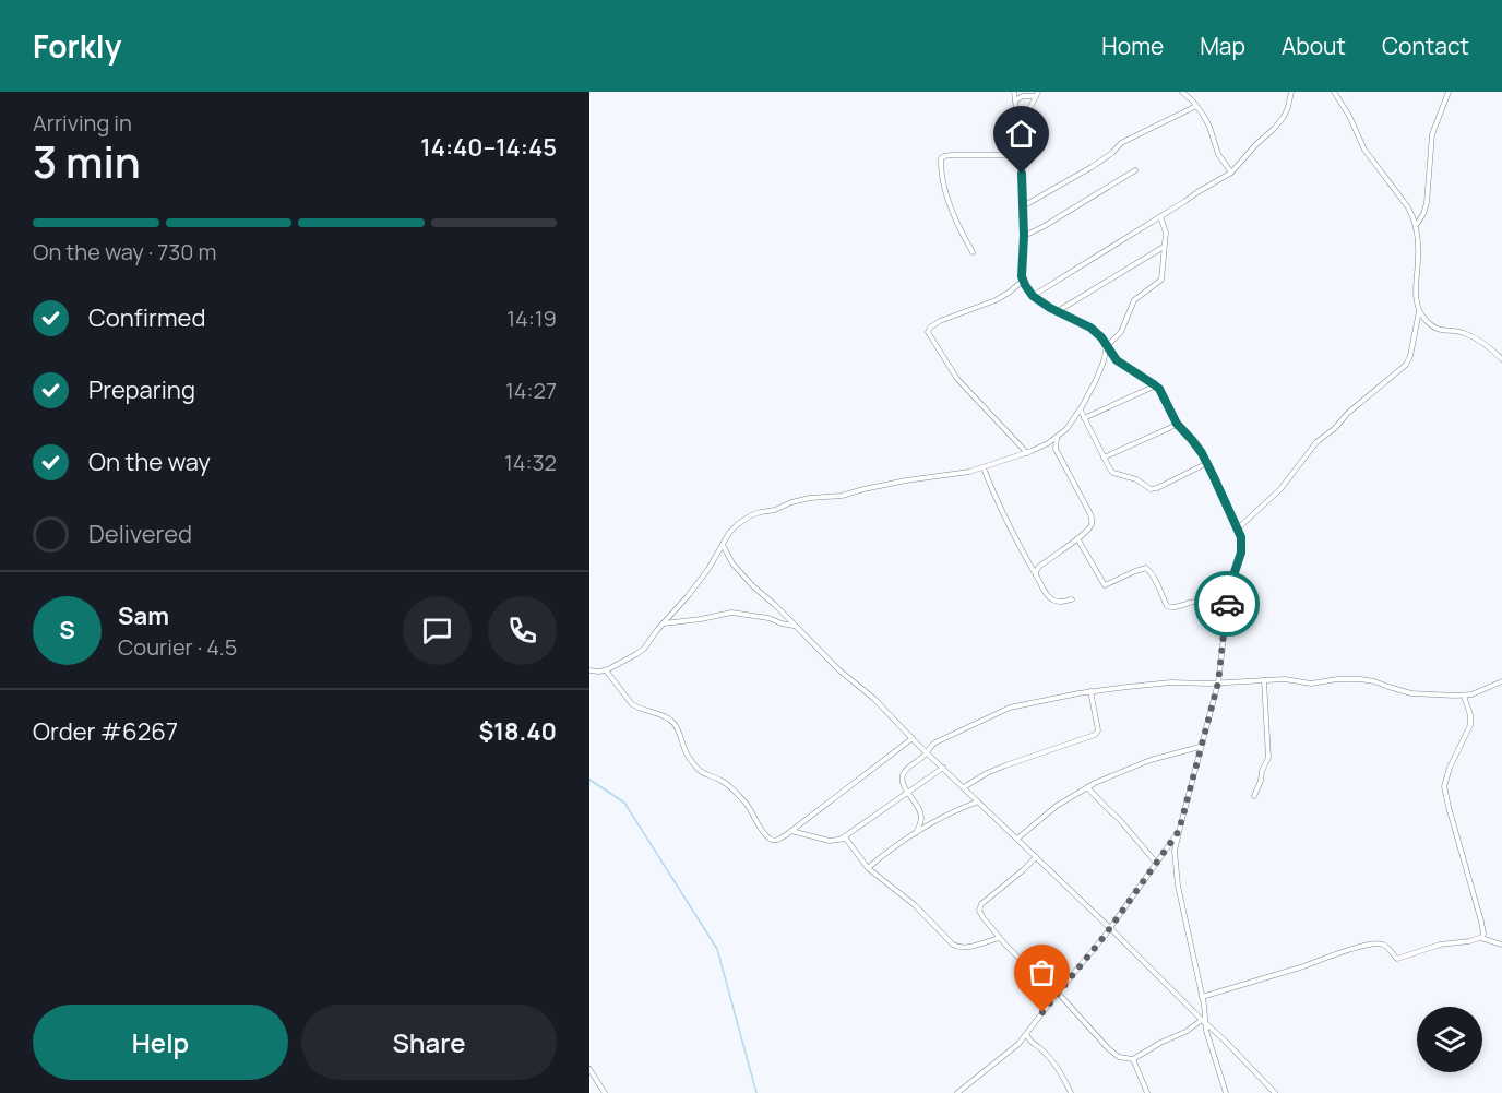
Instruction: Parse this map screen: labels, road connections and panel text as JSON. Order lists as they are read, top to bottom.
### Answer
{
  "page": {
    "header": "Forkly",
    "nav": [
      "Home",
      "Map",
      "About",
      "Contact"
    ],
    "heading": ["3 min", "Arriving in", "14:40–14:45"],
    "panel": [
      "Sam",
      "Courier · 4.5",
      "Order #6267",
      "$18.40"
    ],
    "bar": "On the way · 730 m",
    "list": [
      ["Confirmed", "14:19"],
      ["Preparing", "14:27"],
      ["On the way", "14:32"],
      "Delivered"
    ],
    "round": "S",
    "buttons": ["Help", "Share"]
  }
}
